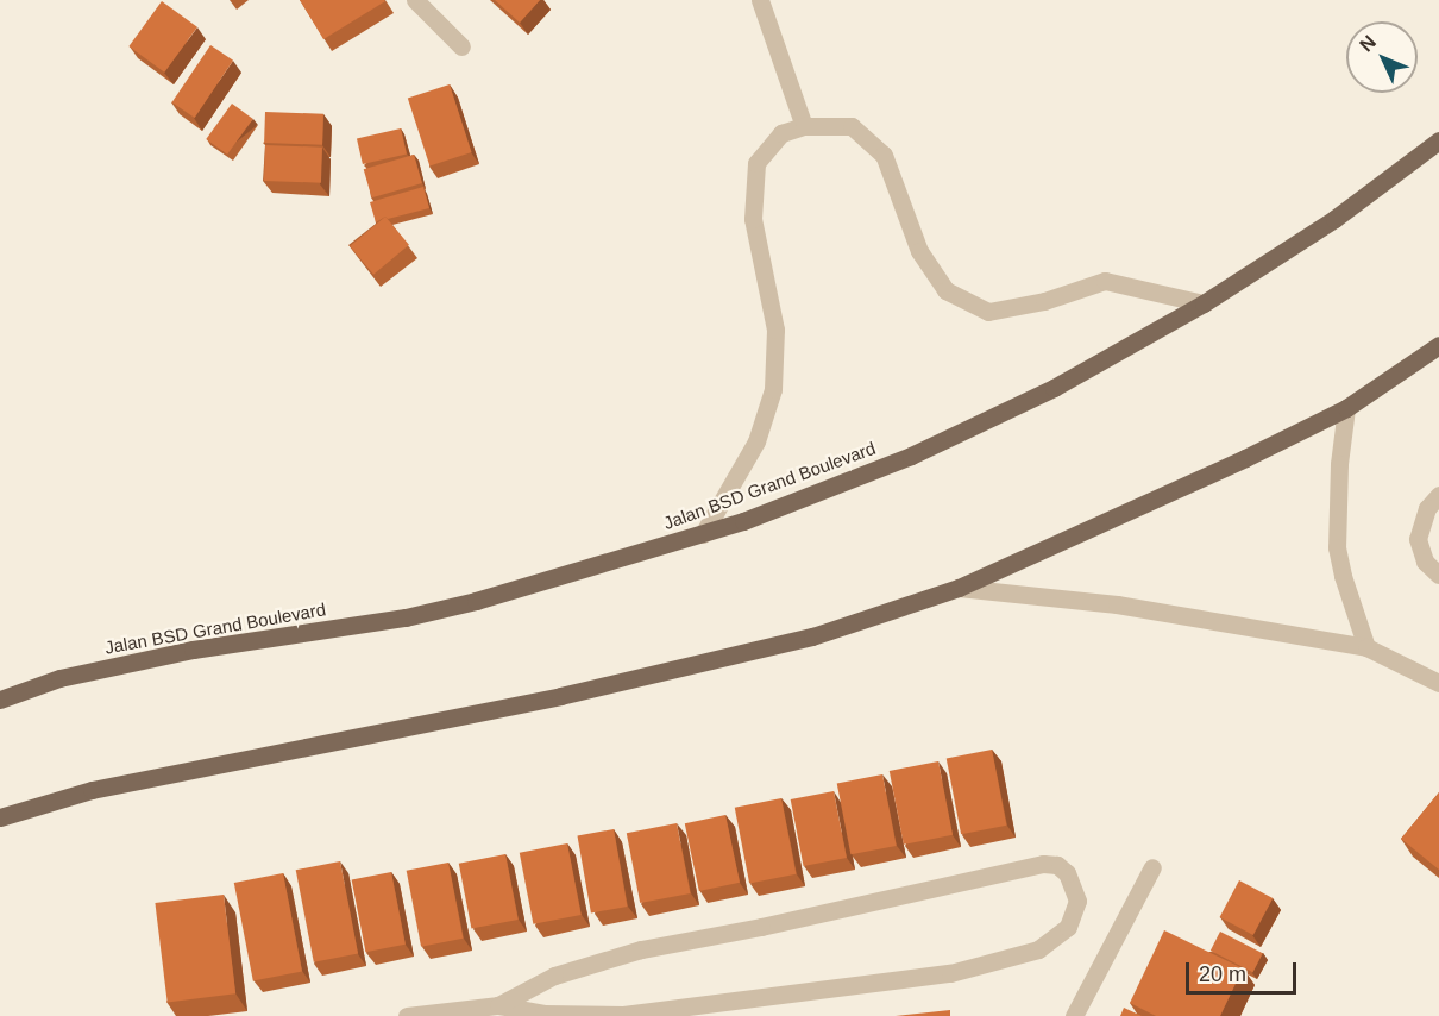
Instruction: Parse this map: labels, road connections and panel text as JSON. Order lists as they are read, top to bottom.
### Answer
{
  "streets": {
    "main road": ["Jalan BSD Grand Boulevard"]
  },
  "scale_bar": "20 m",
  "north": "top left"
}
